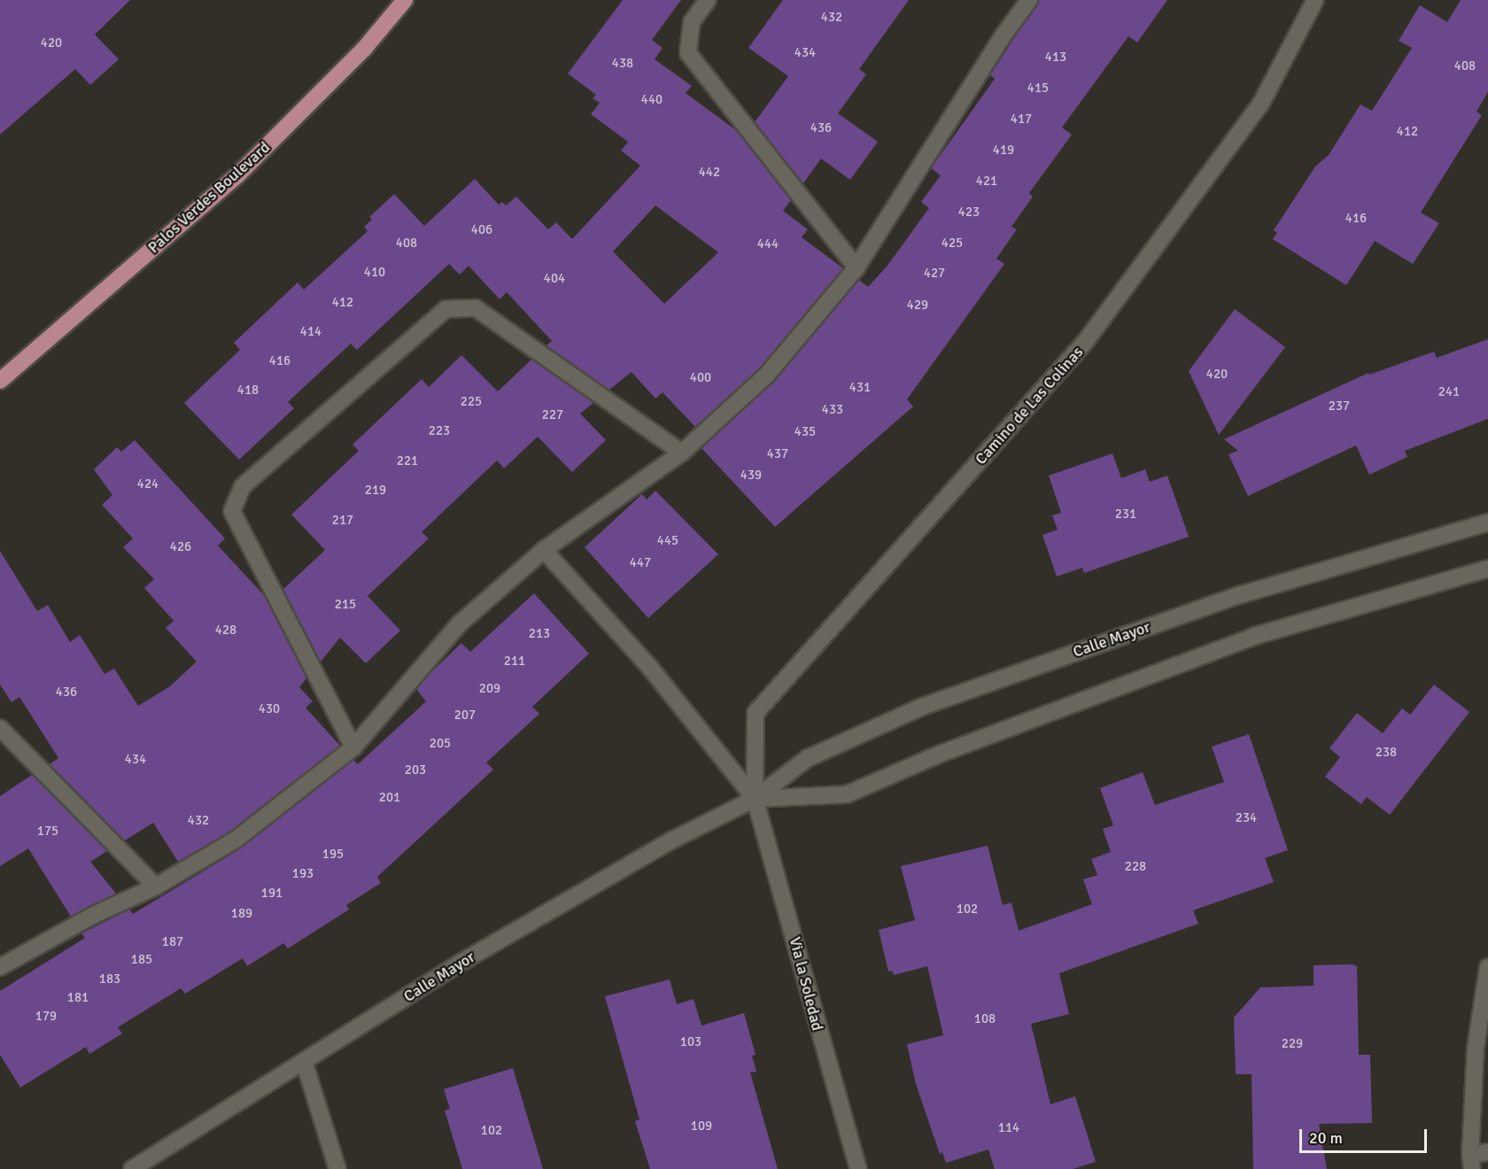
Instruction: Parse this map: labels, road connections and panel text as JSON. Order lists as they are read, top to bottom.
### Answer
{
  "streets": {
    "main road": ["Palos Verdes Boulevard"],
    "street": ["Camino de Las Colinas", "Calle Mayor", "Via la Soledad"]
  },
  "crossings": [
    ["Camino de Las Colinas", "Calle Mayor"],
    ["Camino de Las Colinas", "Via la Soledad"],
    ["Calle Mayor", "Via la Soledad"]
  ],
  "house_numbers": [
    "432",
    "420",
    "434",
    "413",
    "438",
    "408",
    "415",
    "440",
    "417",
    "436",
    "412",
    "419",
    "442",
    "421",
    "423",
    "416",
    "406",
    "408",
    "425",
    "444",
    "410",
    "427",
    "404",
    "412",
    "429",
    "414",
    "416",
    "420",
    "400",
    "431",
    "418",
    "241",
    "225",
    "237",
    "433",
    "227",
    "223",
    "435",
    "437",
    "221",
    "439",
    "424",
    "219",
    "231",
    "217",
    "445",
    "426",
    "447",
    "215",
    "428",
    "213",
    "211",
    "209",
    "436",
    "430",
    "207",
    "205",
    "238",
    "434",
    "203",
    "201",
    "234",
    "432",
    "175",
    "195",
    "228",
    "193",
    "191",
    "102",
    "189",
    "187",
    "185",
    "183",
    "181",
    "179",
    "108",
    "103",
    "229",
    "109",
    "114",
    "102"
  ],
  "scale_bar": "20 m"
}
